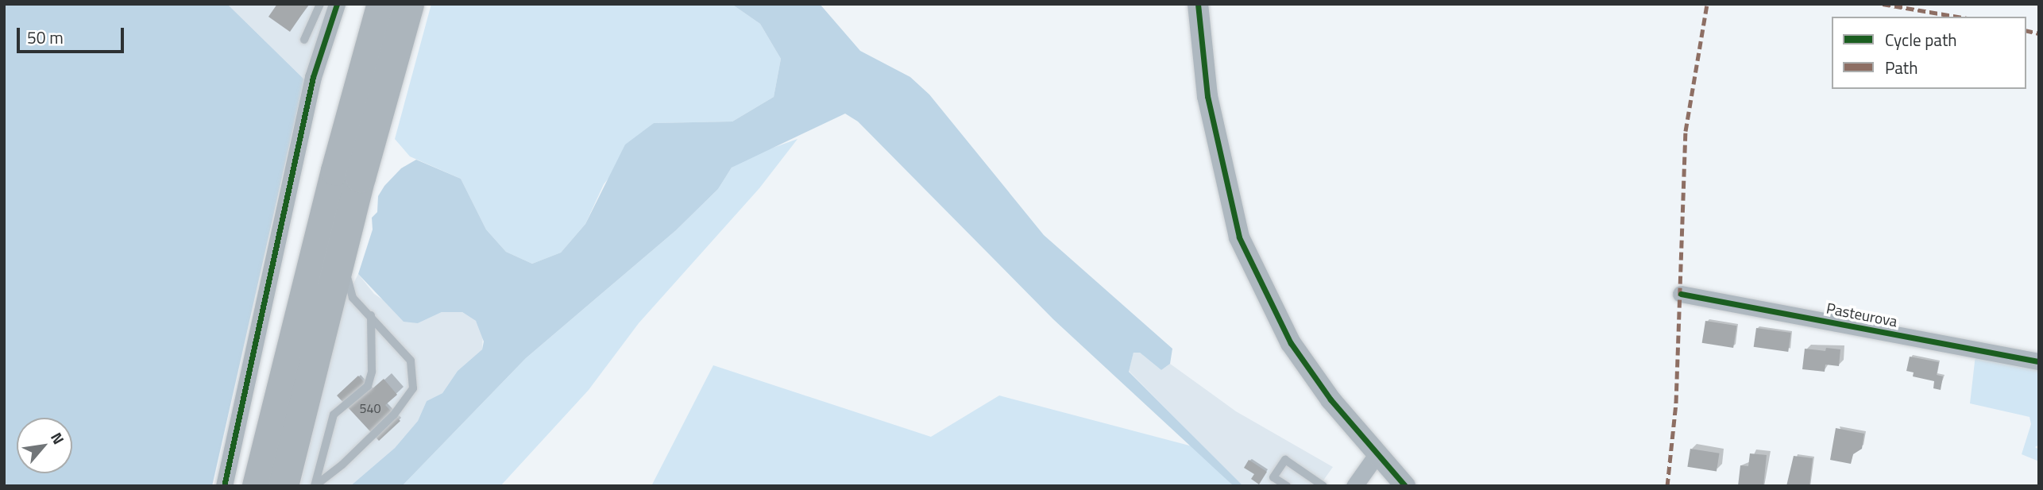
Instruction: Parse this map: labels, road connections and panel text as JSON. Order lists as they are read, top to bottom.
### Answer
{
  "streets": {
    "street": ["Pasteurova"]
  },
  "house_numbers": ["540"],
  "legend": ["Cycle path", "Path"],
  "scale_bar": "50 m",
  "north": "top right"
}
